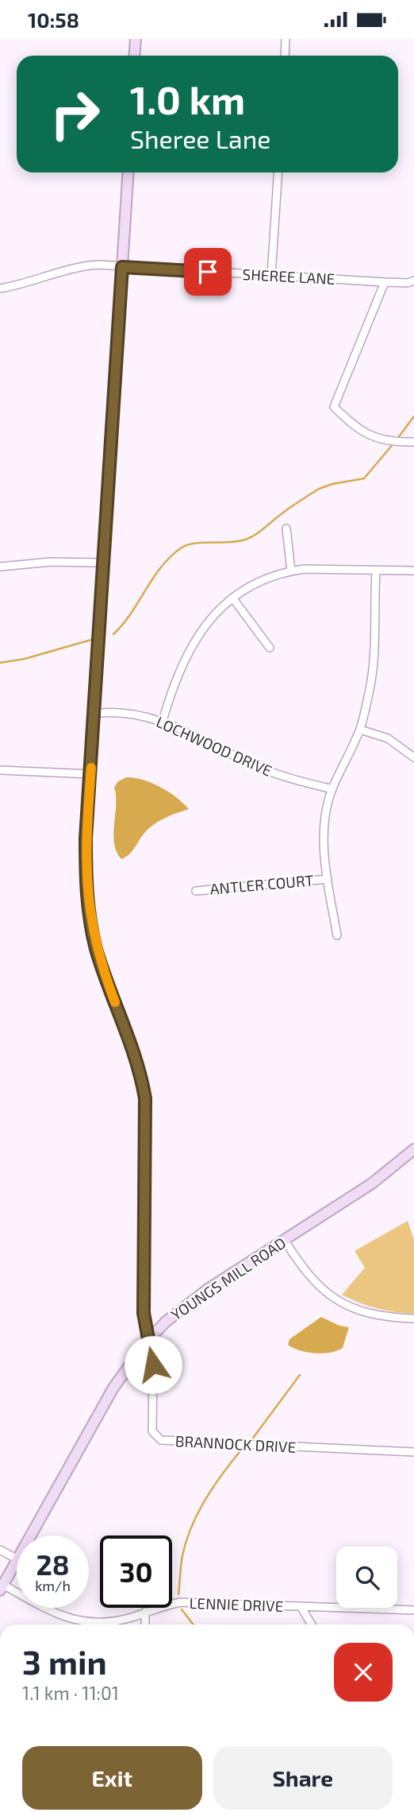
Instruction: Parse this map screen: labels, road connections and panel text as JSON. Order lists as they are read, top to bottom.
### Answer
{
  "streets": {
    "street": [
      "SHEREE LANE",
      "LOCHWOOD DRIVE",
      "ANTLER COURT",
      "YOUNGS MILL ROAD",
      "BRANNOCK DRIVE",
      "LENNIE DRIVE"
    ]
  },
  "crossings": [
    ["YOUNGS MILL ROAD", "BRANNOCK DRIVE"],
    ["YOUNGS MILL ROAD", "LENNIE DRIVE"]
  ],
  "page": {
    "status": "10:58",
    "turn": ["1.0 km", "Sheree Lane"],
    "speed": "28 km/h",
    "limit": "30",
    "heading": ["3 min", "1.1 km · 11:01"],
    "buttons": ["Exit", "Share"]
  }
}
